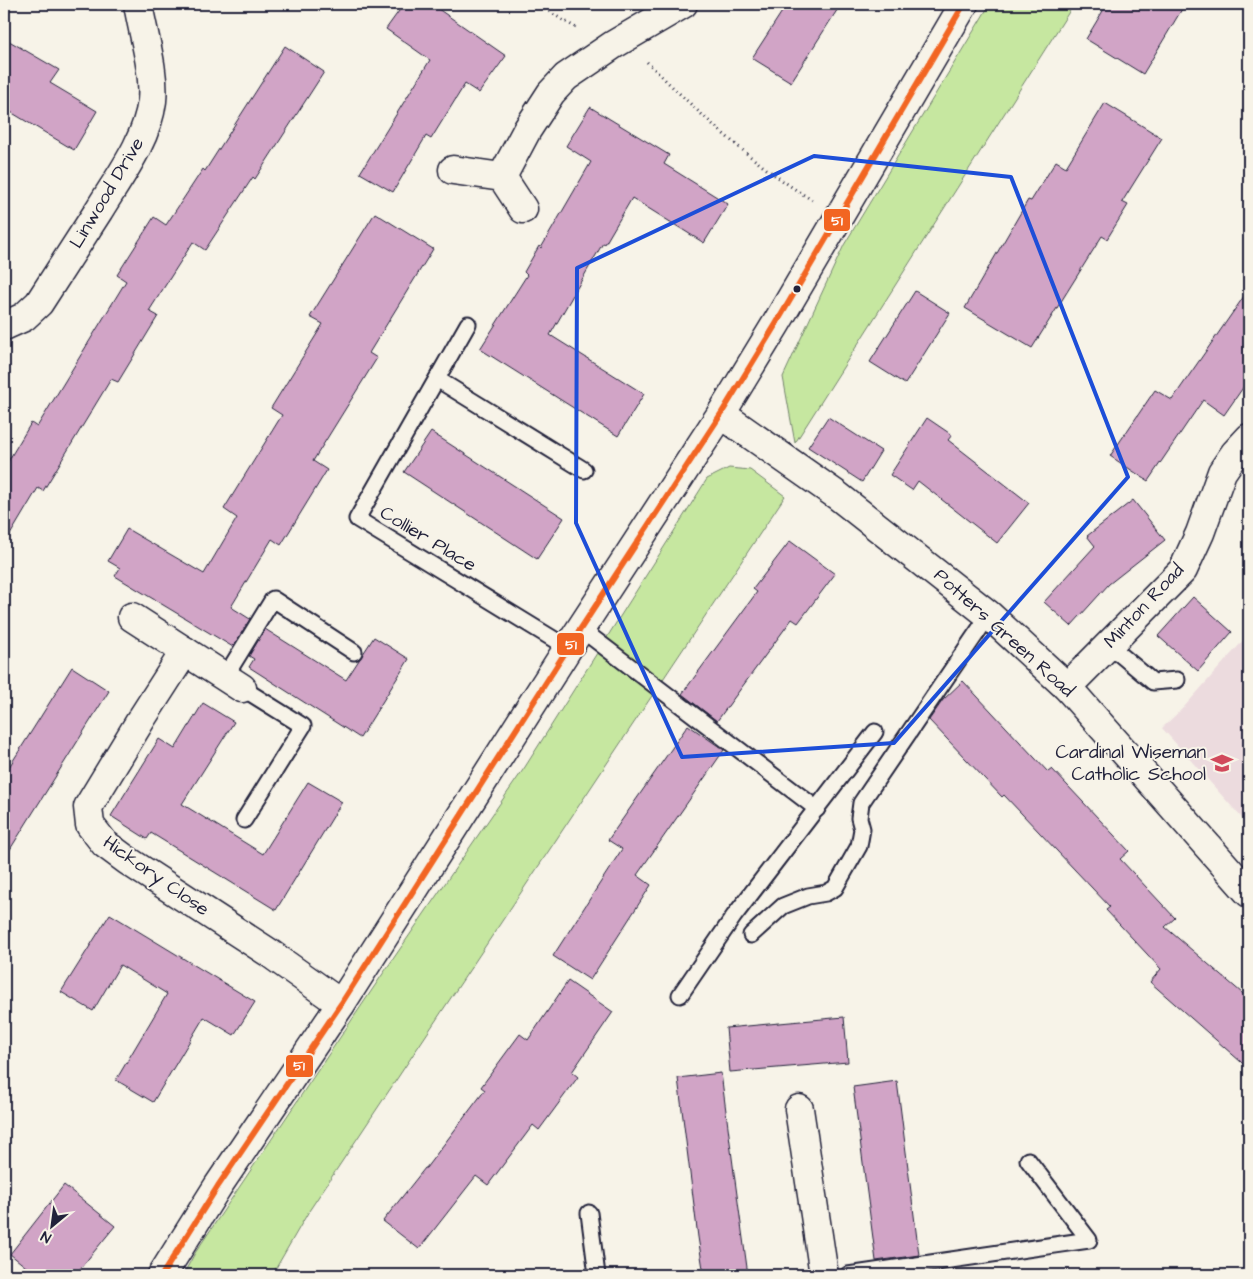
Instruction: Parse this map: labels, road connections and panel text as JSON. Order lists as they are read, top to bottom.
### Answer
{
  "streets": {
    "street": [
      "Linwood Drive",
      "Minton Road",
      "Potters Green Road",
      "Hickory Close"
    ],
    "lane": ["Collier Place"]
  },
  "crossings": [
    ["Minton Road", "Potters Green Road"]
  ],
  "places": {
    "school or university": ["Cardinal Wiseman Catholic School"]
  },
  "lines": ["transit line 51"],
  "north": "bottom left"
}
